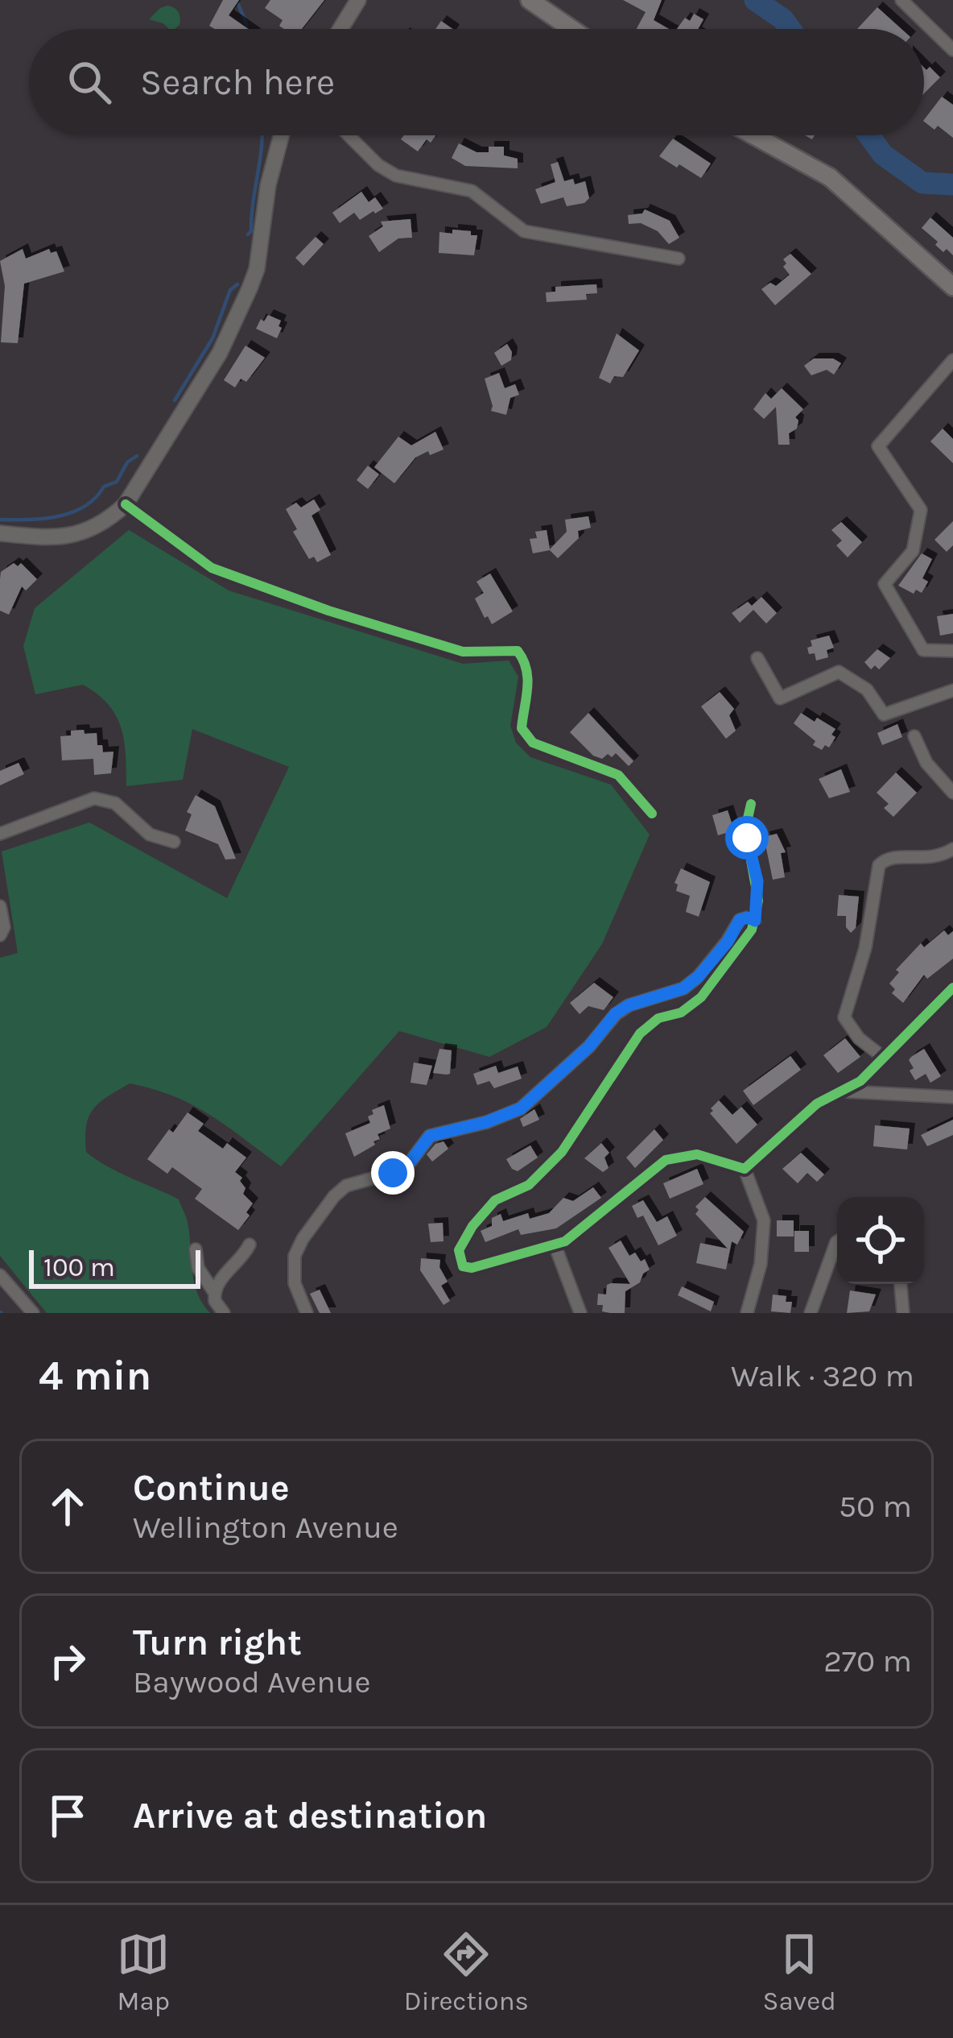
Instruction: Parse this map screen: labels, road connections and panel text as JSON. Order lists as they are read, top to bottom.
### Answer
{
  "scale_bar": "100 m",
  "page": {
    "search": "Search here",
    "scale": "100 m",
    "heading": ["4 min", "Walk · 320 m"],
    "list": [
      ["Continue", "Wellington Avenue", "50 m"],
      ["Turn right", "Baywood Avenue", "270 m"],
      "Arrive at destination"
    ],
    "nav": ["Map", "Directions", "Saved"]
  }
}
